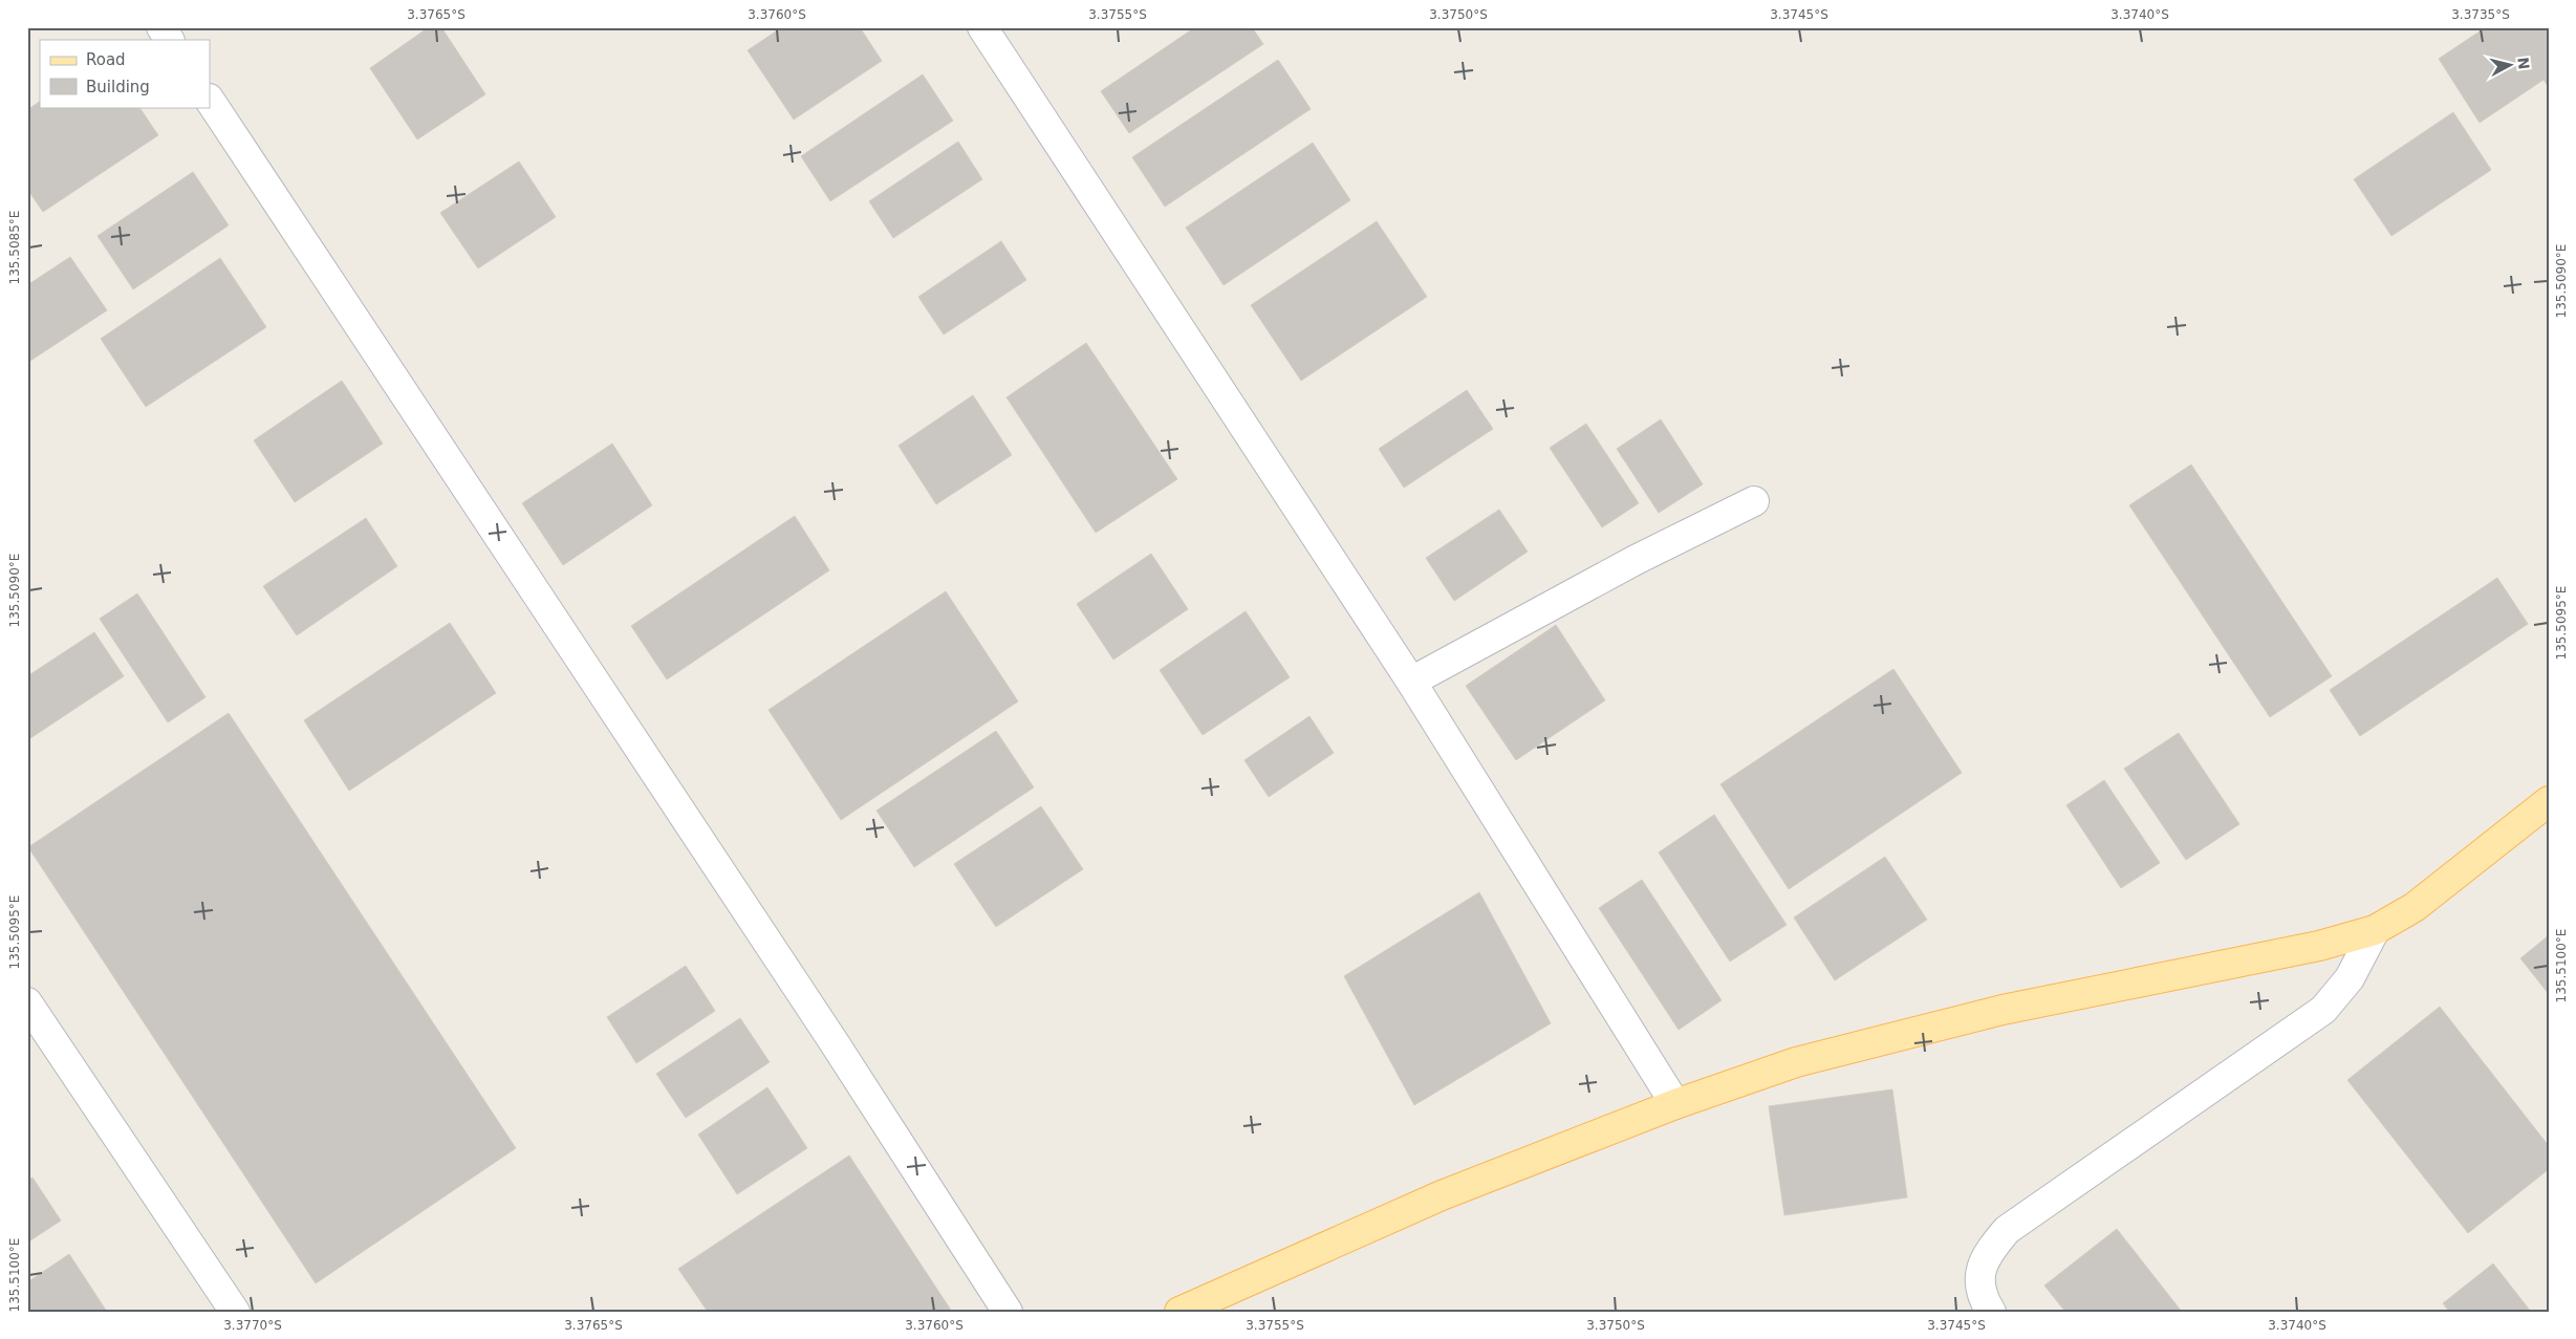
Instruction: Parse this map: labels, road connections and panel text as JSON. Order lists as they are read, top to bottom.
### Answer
{
  "legend": ["Road", "Building"],
  "north": "right",
  "coordinates": [
    "3.3765°S",
    "3.3760°S",
    "3.3755°S",
    "3.3750°S",
    "3.3745°S",
    "3.3740°S",
    "3.3735°S",
    "135.5085°E",
    "135.5090°E",
    "135.5095°E",
    "135.5100°E",
    "3.3770°S"
  ]
}
